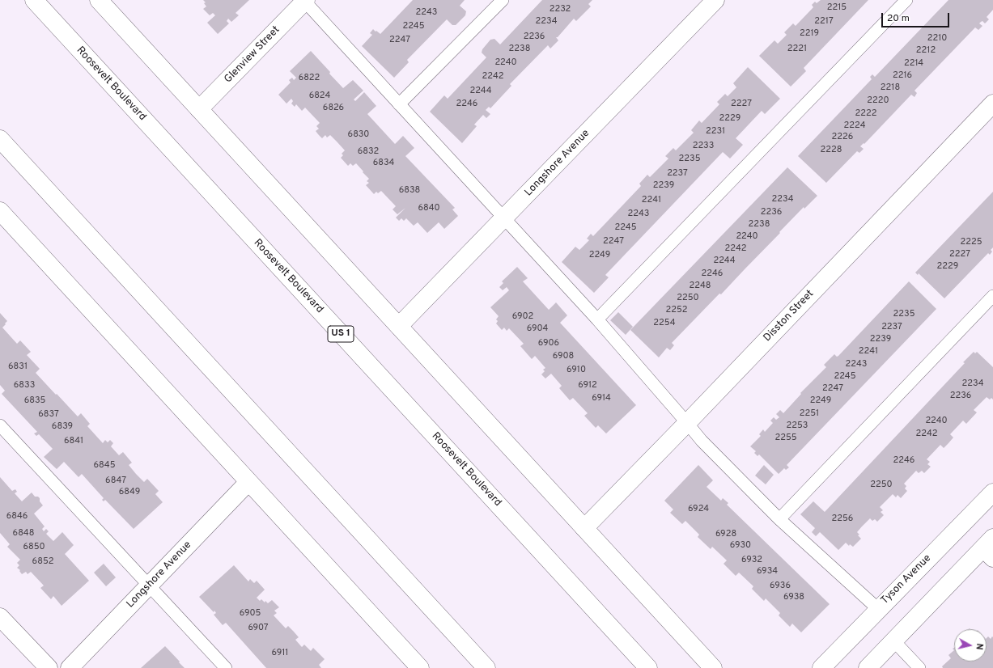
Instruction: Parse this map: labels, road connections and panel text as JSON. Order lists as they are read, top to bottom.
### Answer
{
  "streets": {
    "main road": [
      "Glenview Street",
      "Roosevelt Boulevard",
      "Longshore Avenue",
      "Disston Street",
      "US 1",
      "Tyson Avenue"
    ]
  },
  "house_numbers": [
    "2215",
    "2232",
    "2243",
    "2234",
    "2217",
    "2245",
    "2219",
    "2236",
    "2210",
    "2247",
    "2238",
    "2221",
    "2212",
    "2240",
    "2214",
    "2216",
    "2242",
    "6822",
    "2218",
    "2244",
    "6824",
    "2220",
    "2246",
    "2227",
    "6826",
    "2222",
    "2229",
    "2224",
    "2231",
    "6830",
    "2226",
    "2233",
    "2228",
    "6832",
    "2235",
    "6834",
    "2237",
    "2239",
    "6838",
    "2234",
    "2241",
    "6840",
    "2236",
    "2243",
    "2238",
    "2245",
    "2240",
    "2247",
    "2225",
    "2242",
    "2227",
    "2249",
    "2244",
    "2229",
    "2246",
    "2248",
    "2250",
    "2252",
    "2235",
    "6902",
    "2254",
    "2237",
    "6904",
    "2239",
    "6906",
    "2241",
    "6908",
    "2243",
    "6831",
    "6910",
    "2245",
    "2234",
    "6833",
    "6912",
    "2247",
    "2236",
    "6914",
    "6835",
    "2249",
    "2251",
    "6837",
    "2240",
    "2253",
    "6839",
    "2242",
    "2255",
    "6841",
    "2246",
    "6845",
    "6847",
    "2250",
    "6849",
    "6924",
    "6846",
    "2256",
    "6848",
    "6928",
    "6930",
    "6850",
    "6932",
    "6852",
    "6934",
    "6936",
    "6938",
    "6905",
    "6907",
    "6911"
  ],
  "scale_bar": "20 m",
  "north": "right"
}
